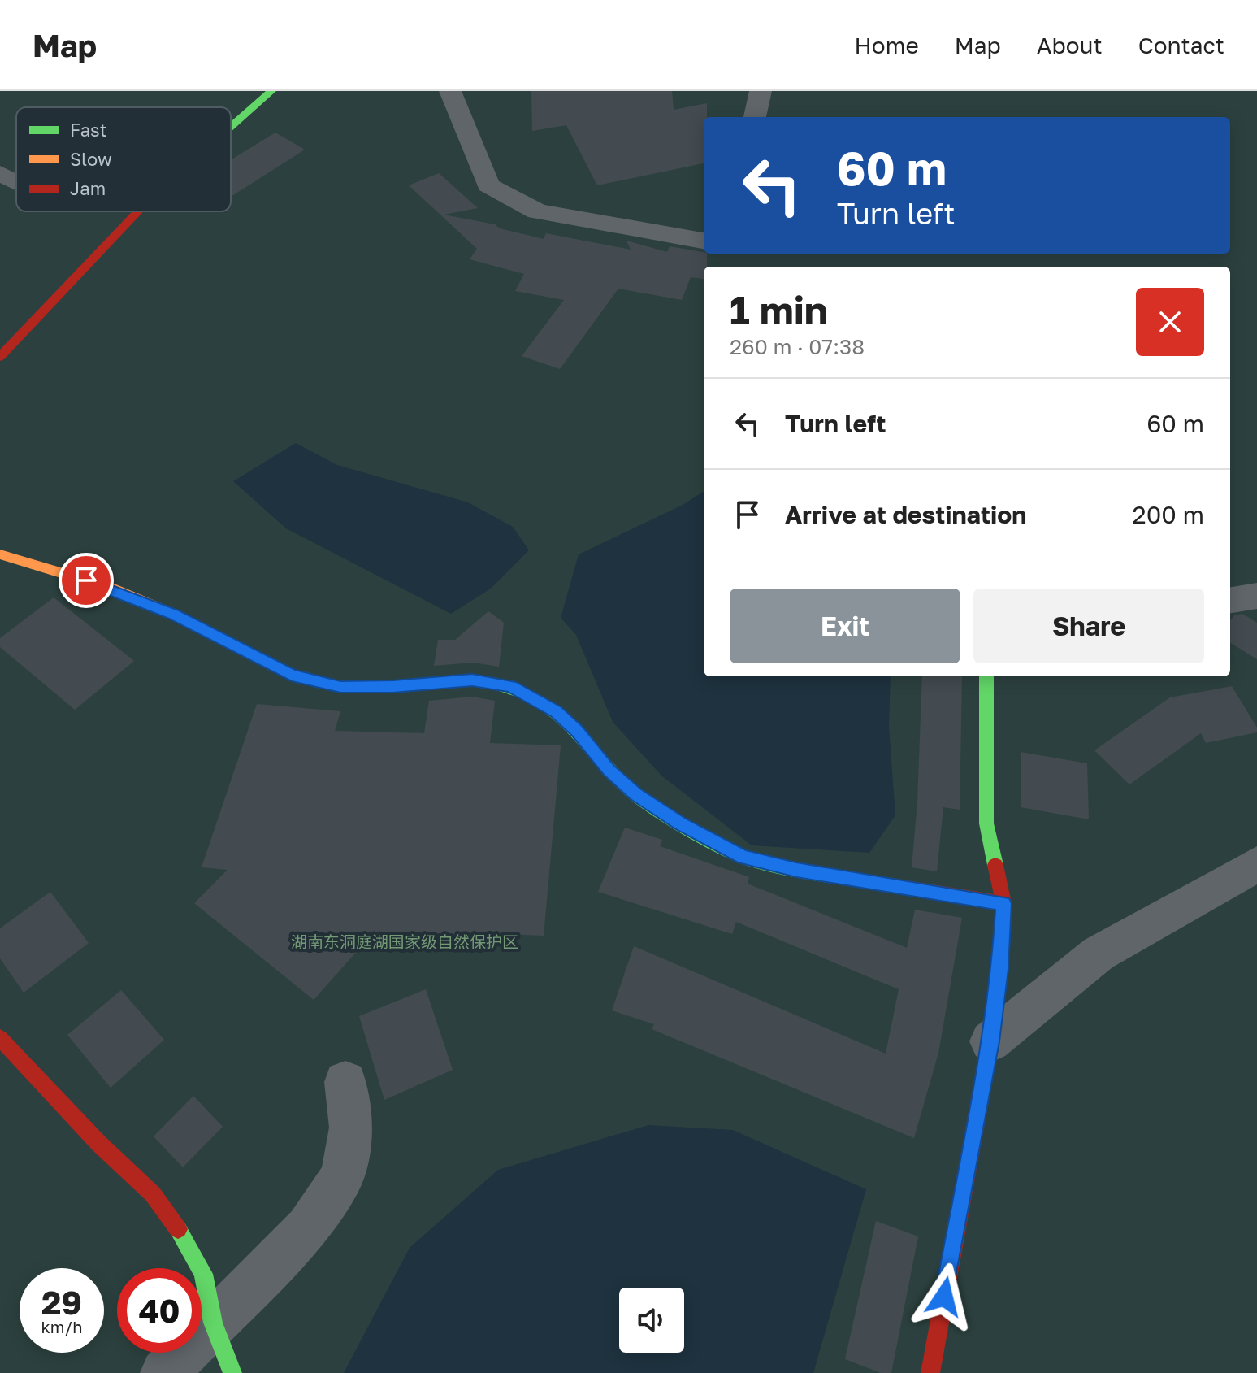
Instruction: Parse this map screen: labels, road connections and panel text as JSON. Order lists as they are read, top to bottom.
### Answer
{
  "parks": ["湖南东洞庭湖国家级自然保护区"],
  "legend": ["Fast", "Slow", "Jam"],
  "page": {
    "header": "Map",
    "nav": [
      "Home",
      "Map",
      "About",
      "Contact"
    ],
    "turn": ["60 m", "Turn left"],
    "heading": ["1 min", "260 m · 07:38"],
    "list": [
      {
        "name": "Turn left",
        "value": "60 m"
      },
      {
        "name": "Arrive at destination",
        "value": "200 m"
      }
    ],
    "buttons": ["Exit", "Share"],
    "speed": "29 km/h",
    "limit": "40"
  }
}
